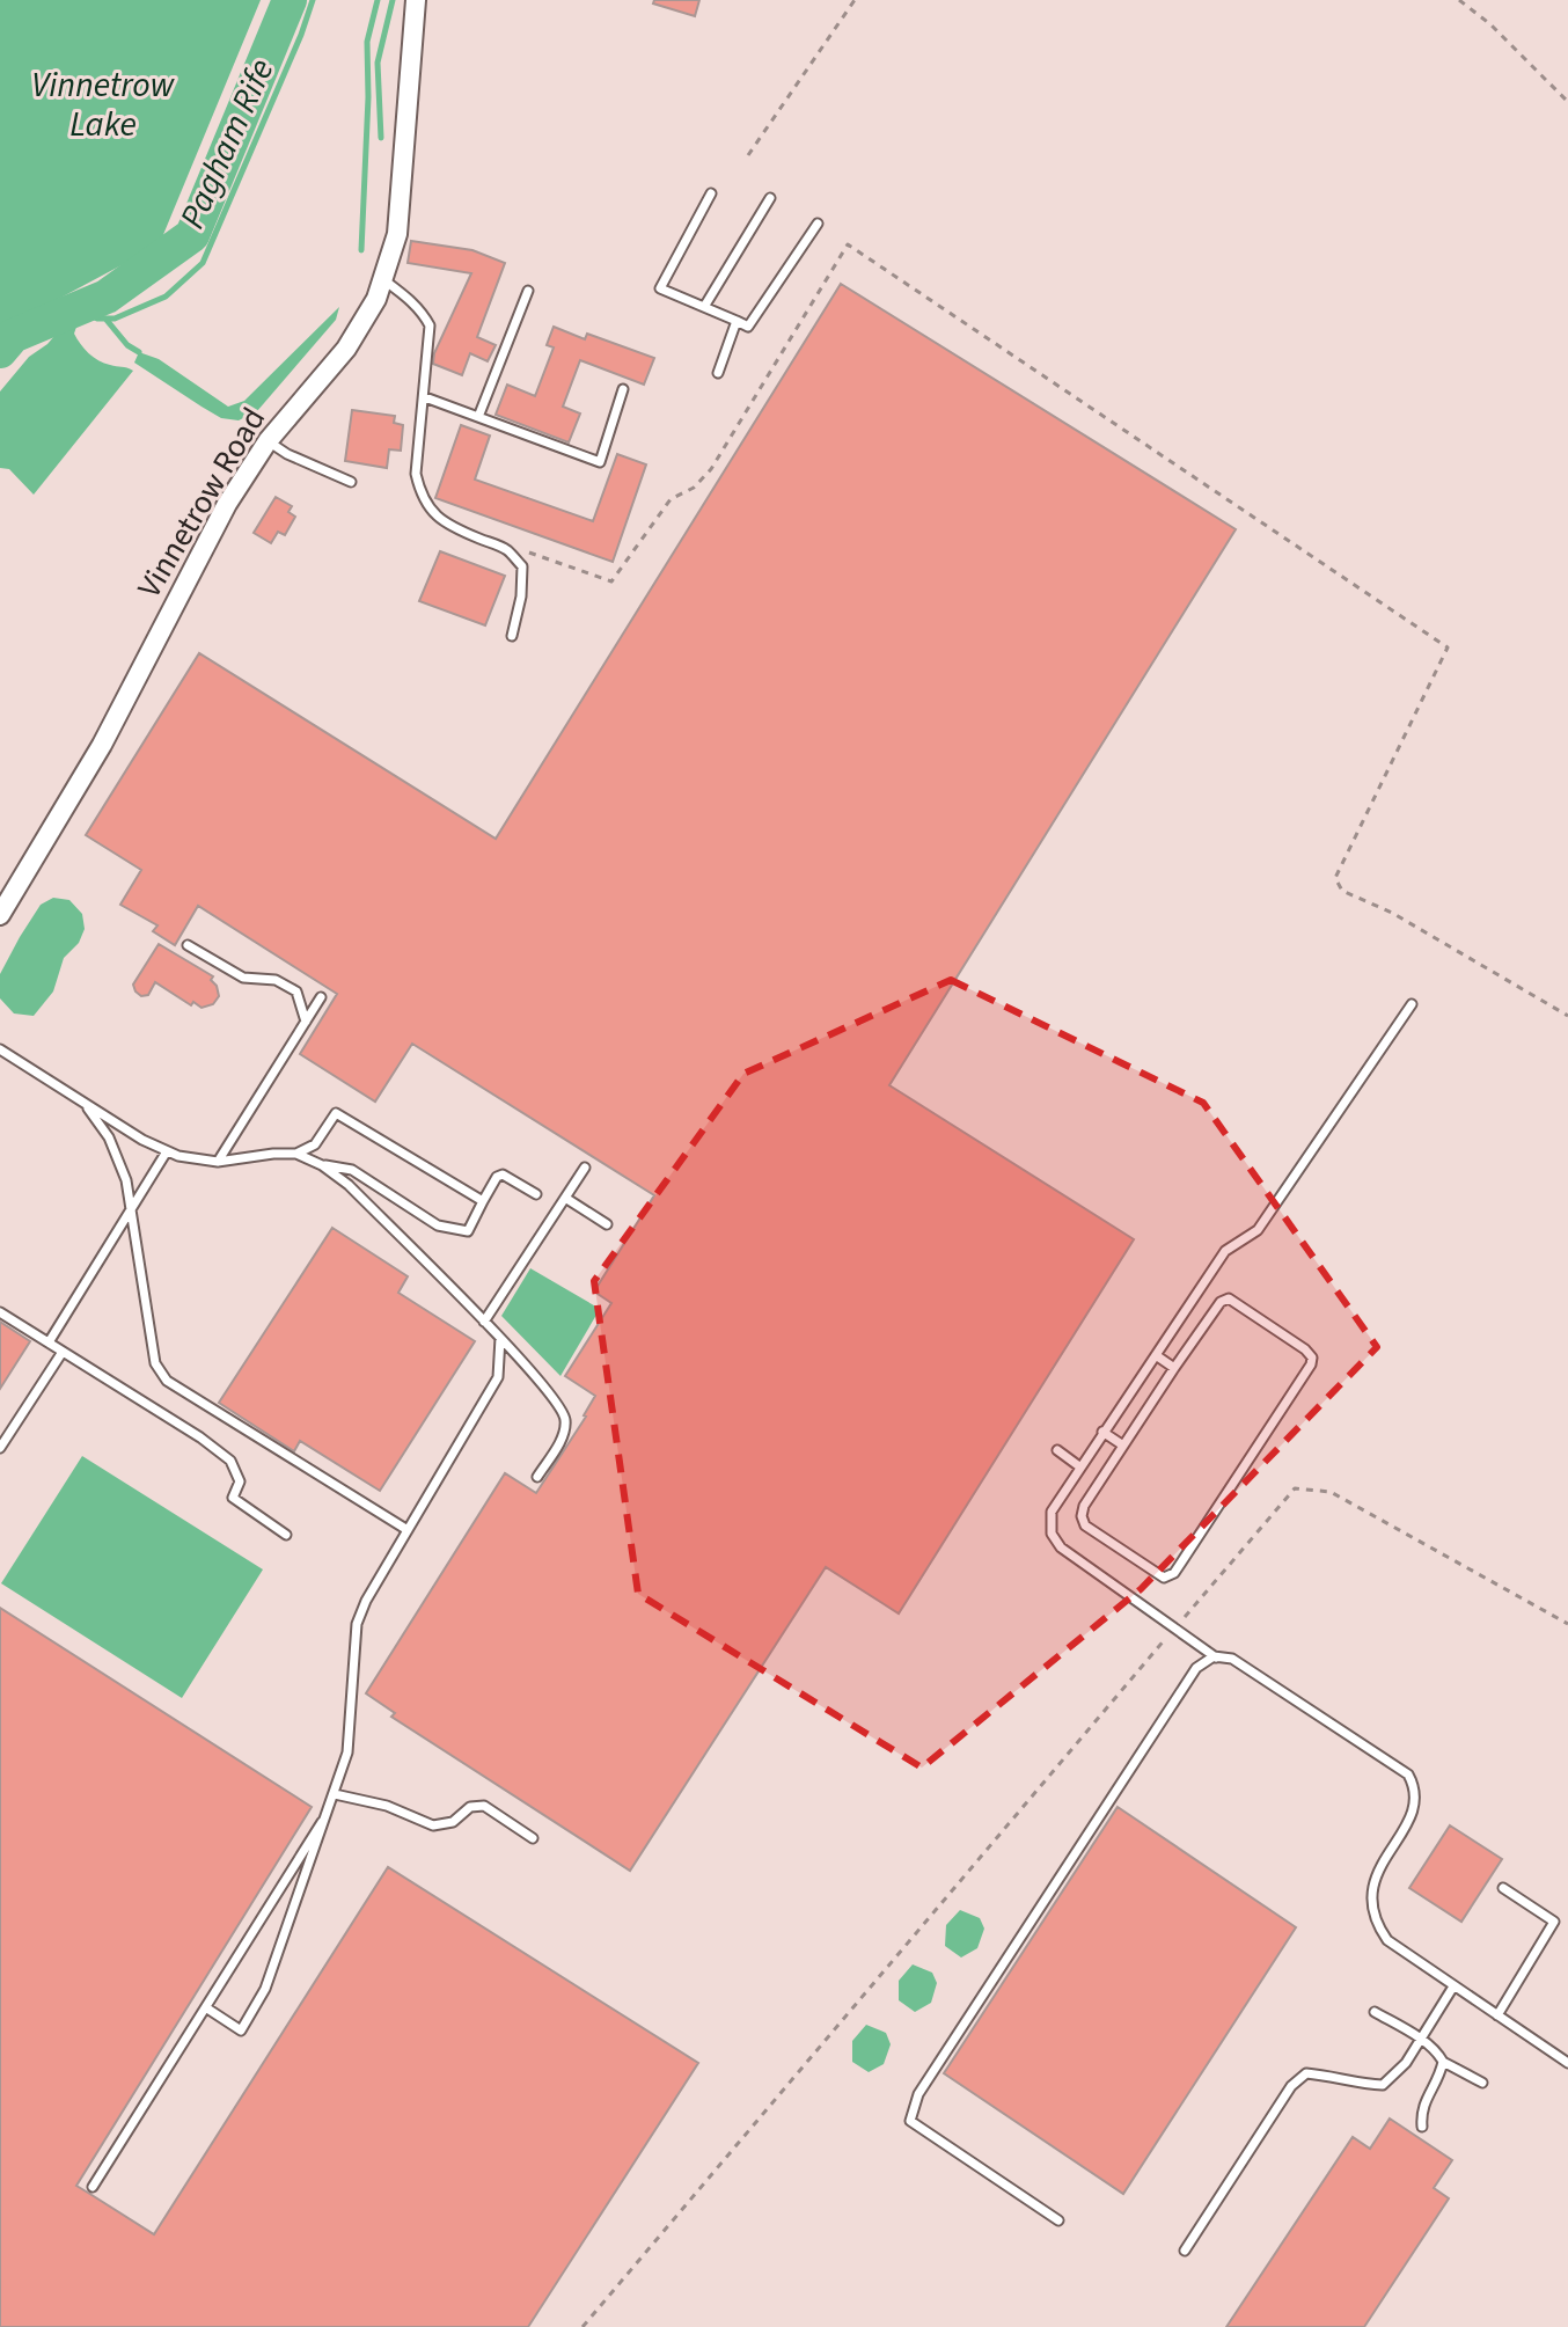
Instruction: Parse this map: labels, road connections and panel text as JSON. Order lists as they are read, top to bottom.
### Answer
{
  "streets": {
    "street": ["Vinnetrow Road"]
  },
  "water": ["Vinnetrow Lake", "Pagham Rife"]
}
